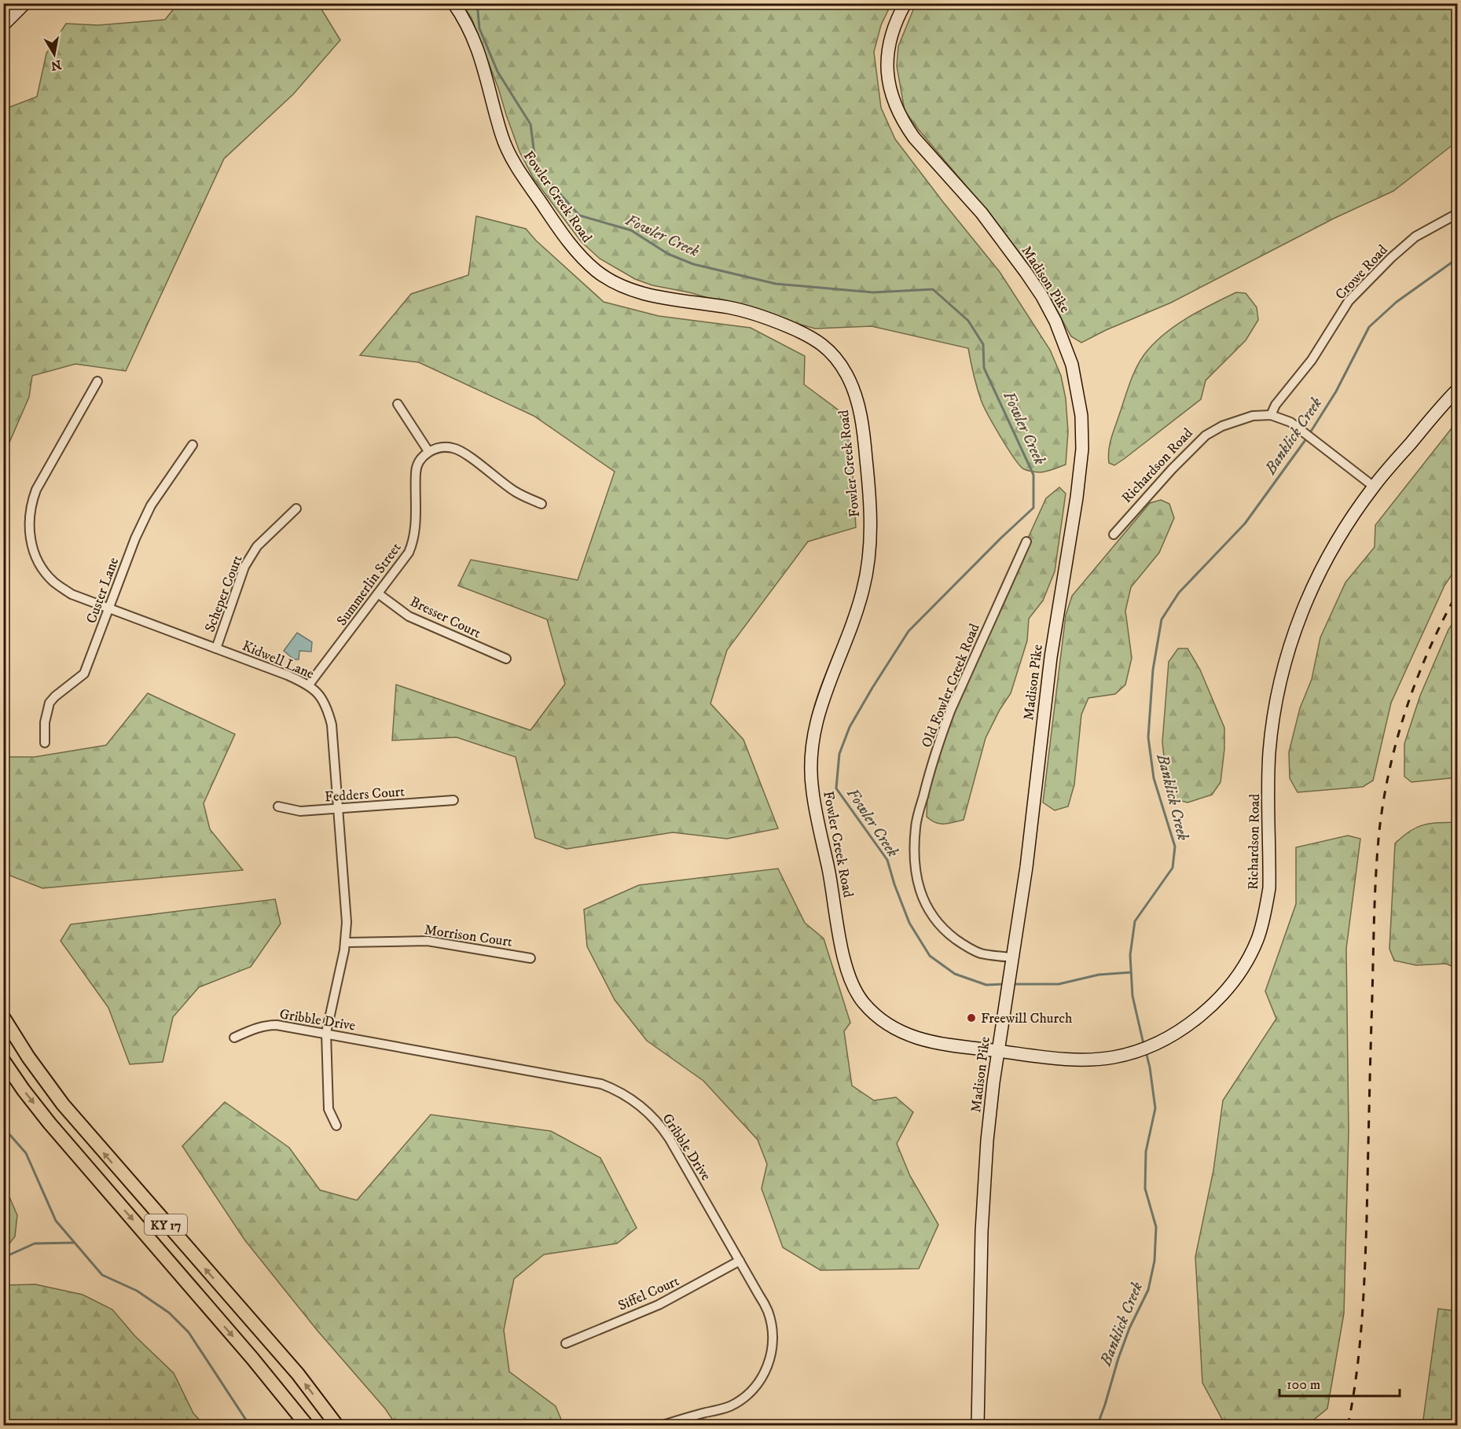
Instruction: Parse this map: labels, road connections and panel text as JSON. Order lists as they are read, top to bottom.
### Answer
{
  "streets": {
    "main road": [
      "Fowler Creek Road",
      "Madison Pike",
      "Richardson Road",
      "KY 17"
    ],
    "street": [
      "Crowe Road",
      "Summerlin Street",
      "Custer Lane",
      "Scheper Court",
      "Bresser Court",
      "Kidwell Lane",
      "Old Fowler Creek Road",
      "Fedders Court",
      "Morrison Court",
      "Gribble Drive",
      "Siffel Court"
    ]
  },
  "crossings": [
    ["Fowler Creek Road", "Madison Pike"],
    ["Fowler Creek Road", "Richardson Road"],
    ["Crowe Road", "Richardson Road"],
    ["Madison Pike", "Richardson Road"],
    ["Madison Pike", "Old Fowler Creek Road"],
    ["Summerlin Street", "Bresser Court"],
    ["Summerlin Street", "Kidwell Lane"],
    ["Custer Lane", "Kidwell Lane"],
    ["Scheper Court", "Kidwell Lane"],
    ["Kidwell Lane", "Fedders Court"],
    ["Kidwell Lane", "Morrison Court"],
    ["Kidwell Lane", "Gribble Drive"],
    ["Gribble Drive", "Siffel Court"]
  ],
  "water": ["Fowler Creek", "Banklick Creek"],
  "places": ["Freewill Church"],
  "scale_bar": "100 m",
  "north": "bottom"
}
